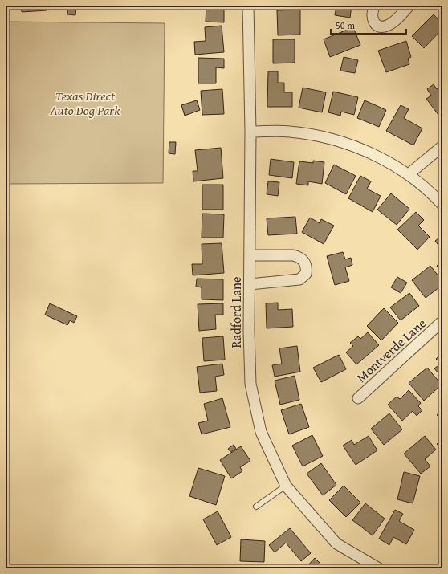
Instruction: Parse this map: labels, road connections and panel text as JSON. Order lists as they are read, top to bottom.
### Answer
{
  "streets": {
    "street": ["Radford Lane", "Montverde Lane"]
  },
  "parks": ["Texas Direct Auto Dog Park"],
  "scale_bar": "50 m"
}
